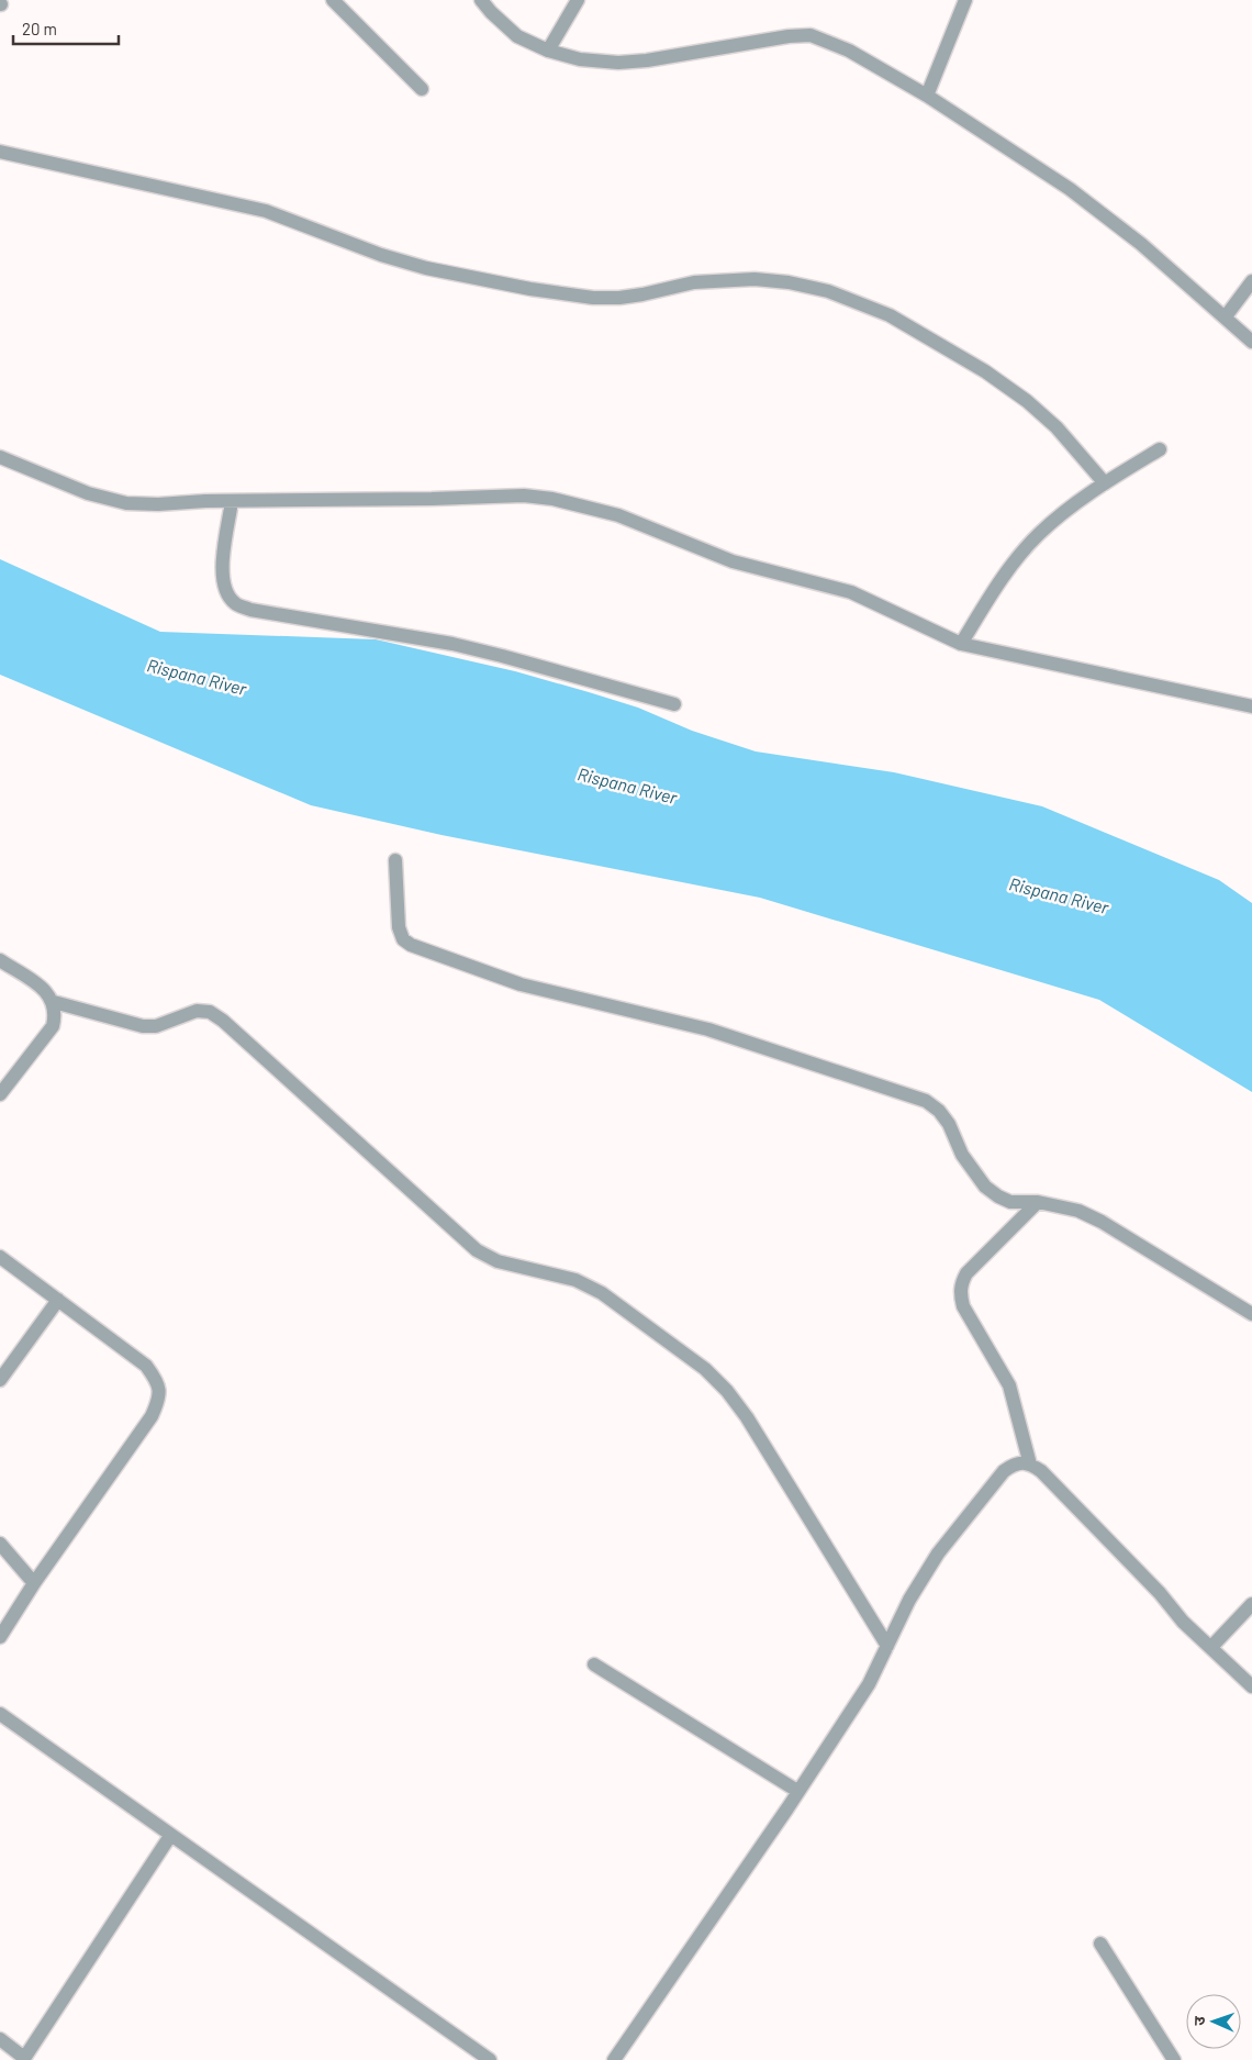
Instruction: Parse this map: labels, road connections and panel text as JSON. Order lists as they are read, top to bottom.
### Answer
{
  "water": ["Rispana River"],
  "scale_bar": "20 m",
  "north": "left"
}
